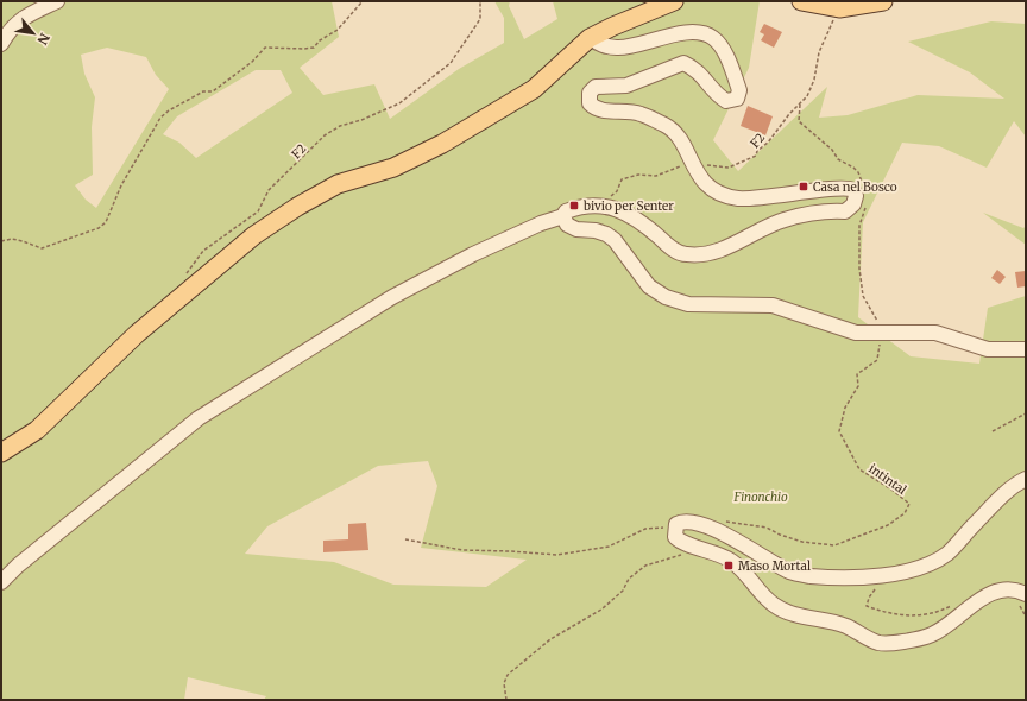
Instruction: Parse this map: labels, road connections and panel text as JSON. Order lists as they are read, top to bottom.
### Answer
{
  "streets": {
    "path": ["F2", "intintal"]
  },
  "parks": ["Finonchio"],
  "places": {
    "transit": ["Casa nel Bosco", "bivio per Senter", "Maso Mortal"]
  },
  "north": "bottom right"
}
